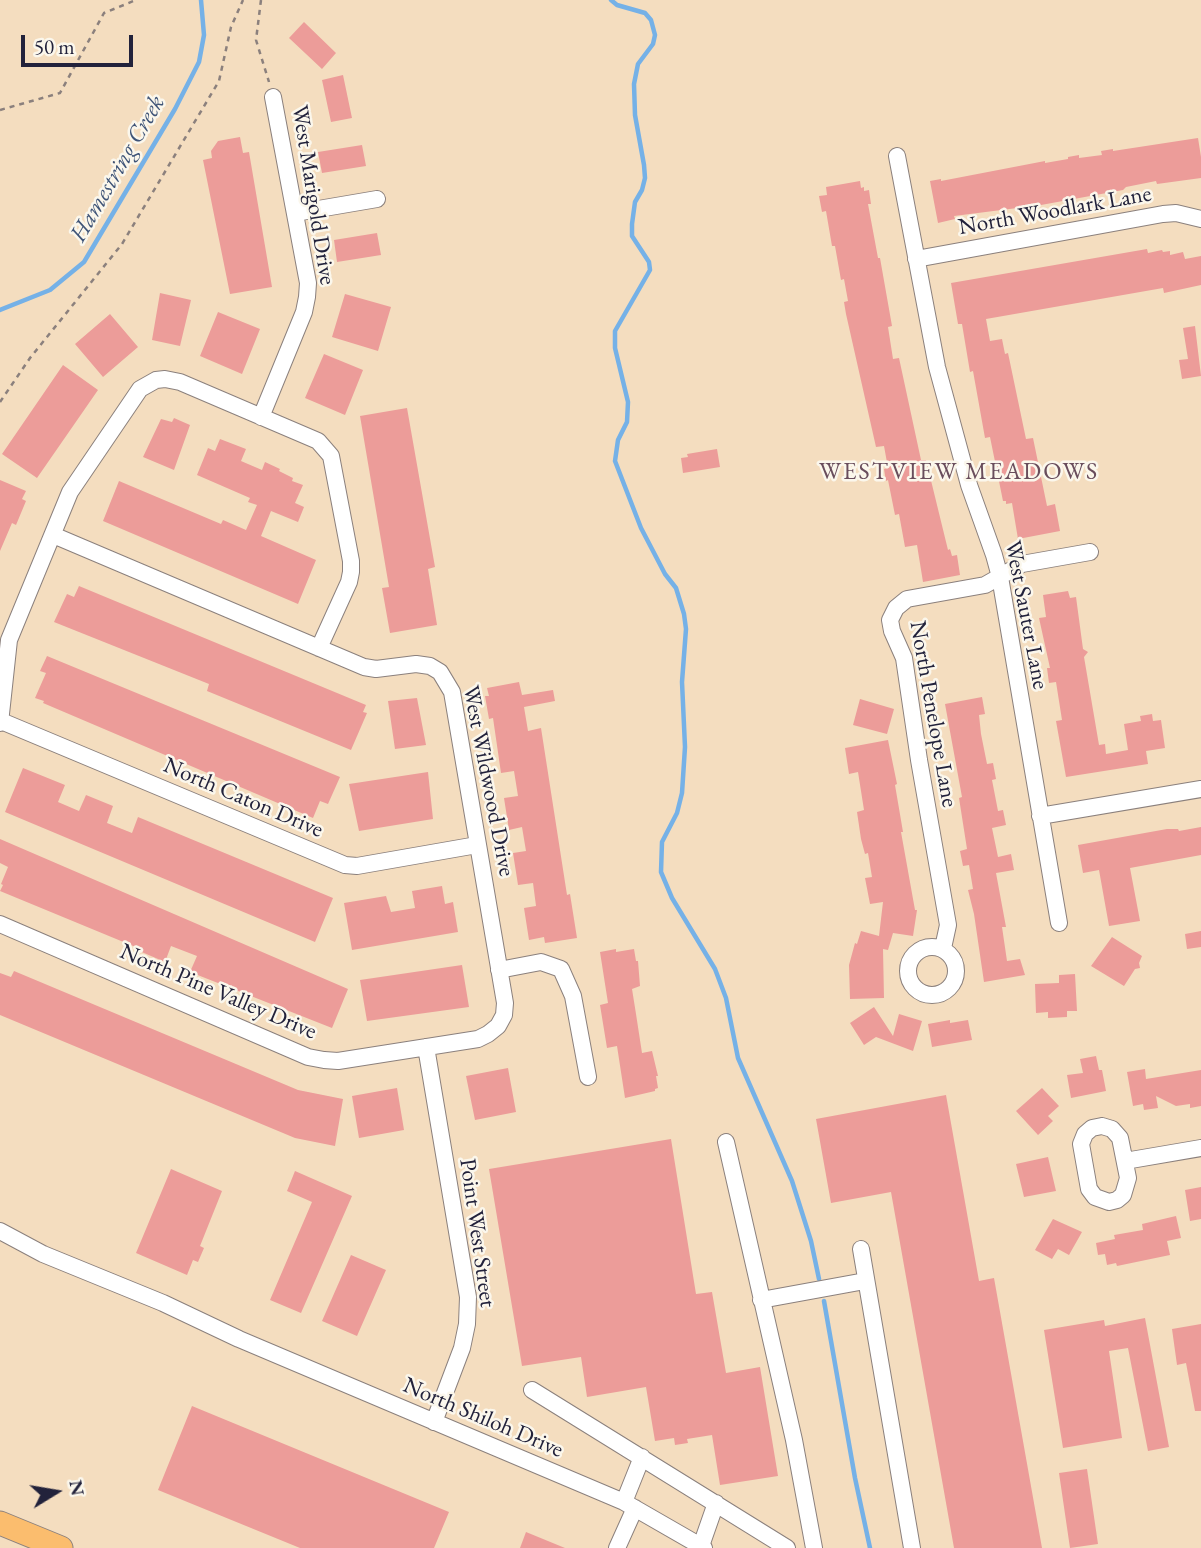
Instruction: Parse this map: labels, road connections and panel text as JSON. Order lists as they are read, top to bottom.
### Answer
{
  "streets": {
    "street": [
      "West Marigold Drive",
      "North Woodlark Lane",
      "West Sauter Lane",
      "North Penelope Lane",
      "West Wildwood Drive",
      "North Caton Drive",
      "North Pine Valley Drive",
      "Point West Street",
      "North Shiloh Drive"
    ]
  },
  "crossings": [
    ["North Woodlark Lane", "West Sauter Lane"],
    ["West Sauter Lane", "North Penelope Lane"],
    ["West Wildwood Drive", "North Caton Drive"],
    ["West Wildwood Drive", "North Pine Valley Drive"],
    ["West Wildwood Drive", "Point West Street"],
    ["North Pine Valley Drive", "Point West Street"],
    ["Point West Street", "North Shiloh Drive"]
  ],
  "districts": ["WESTVIEW MEADOWS"],
  "water": ["Hamestring Creek"],
  "scale_bar": "50 m",
  "north": "right"
}
